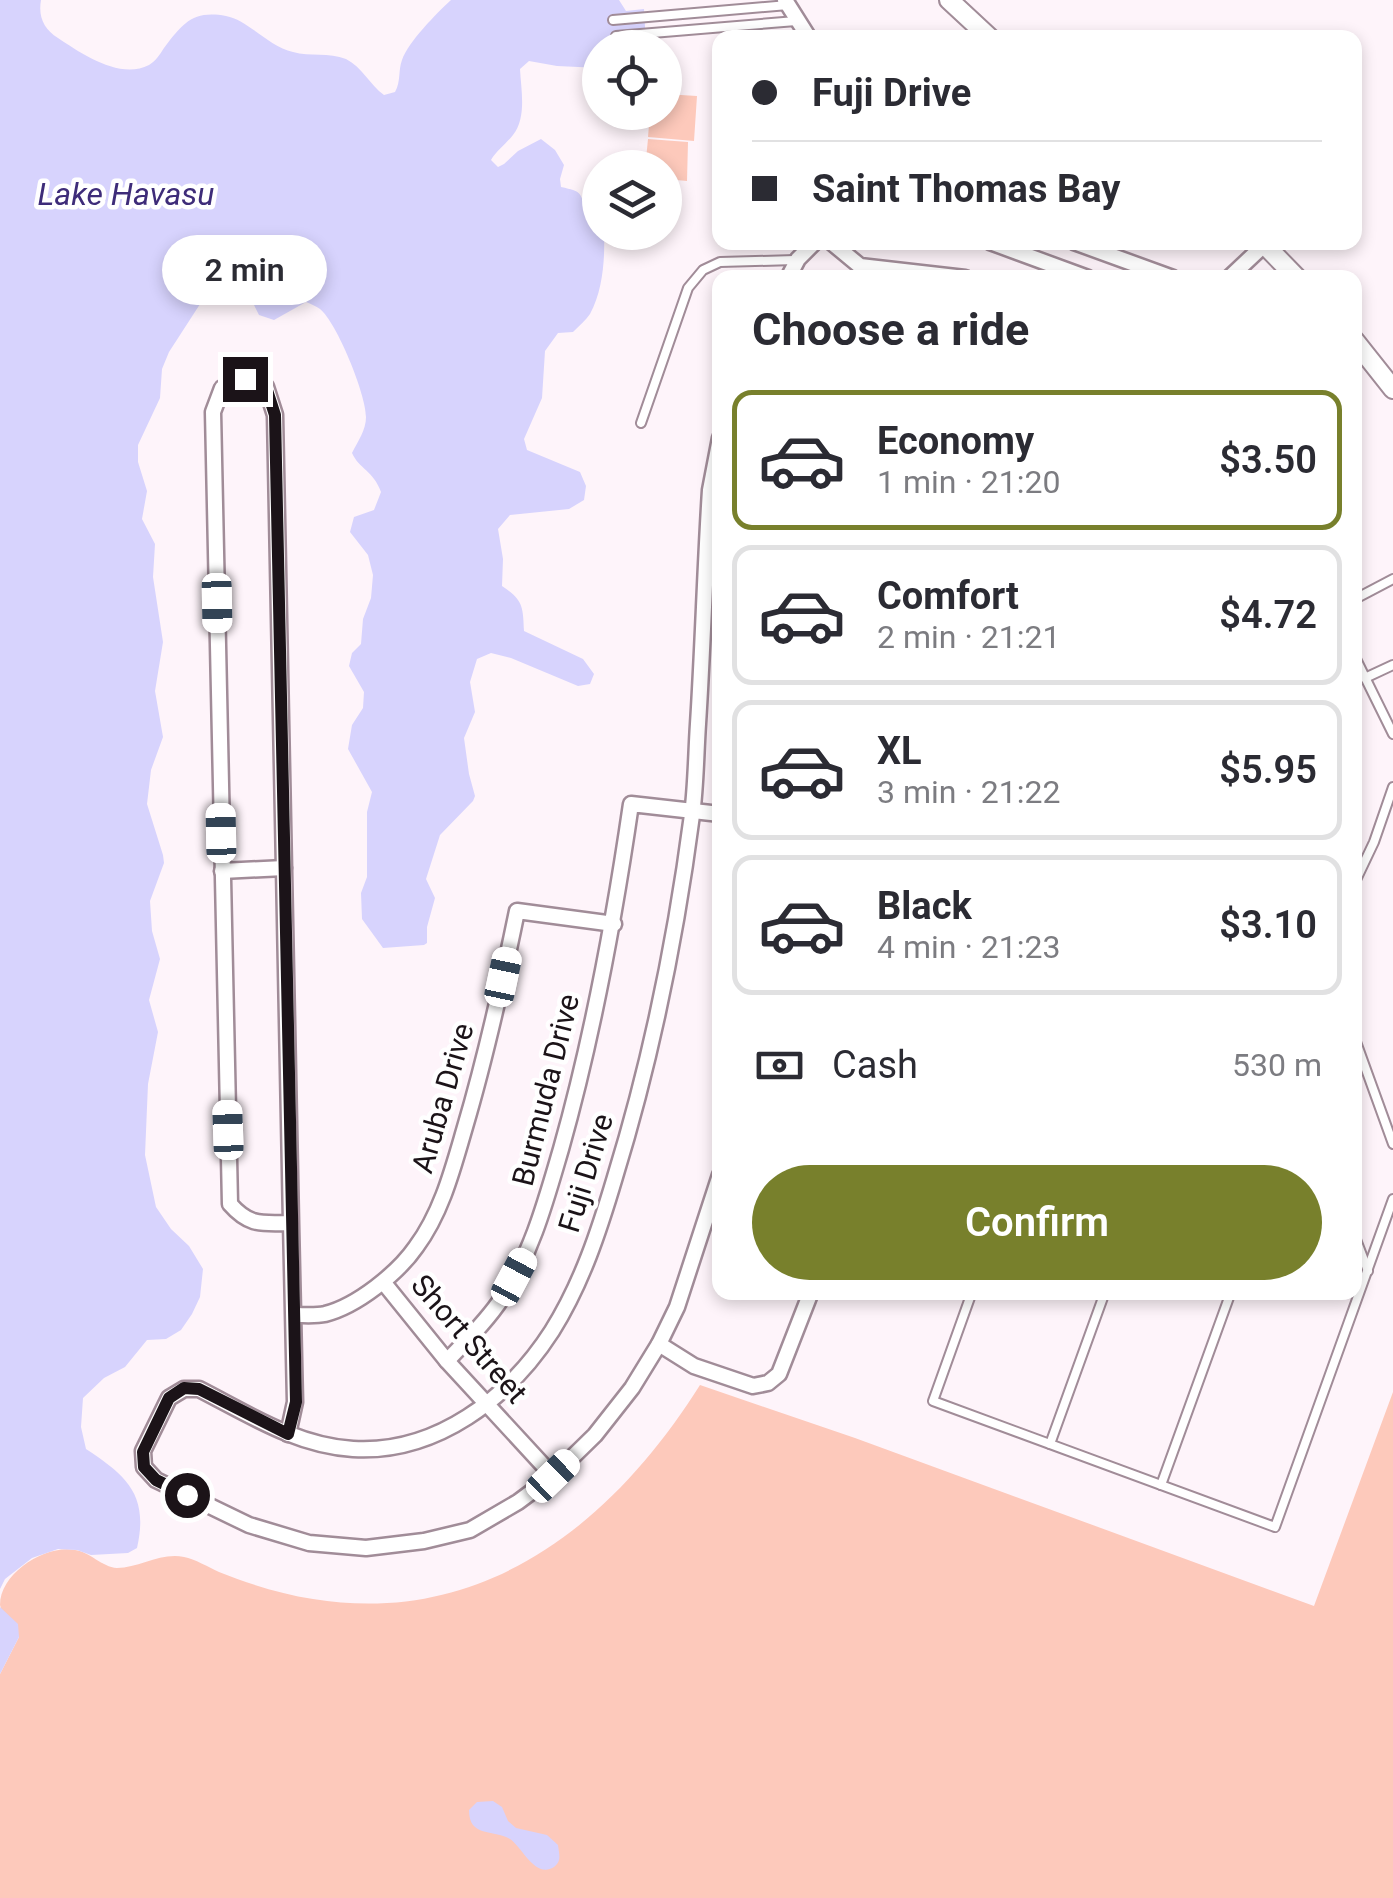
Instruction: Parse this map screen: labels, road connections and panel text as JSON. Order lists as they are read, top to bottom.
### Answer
{
  "streets": {
    "street": [
      "Burmuda Drive",
      "Aruba Drive",
      "Fuji Drive",
      "Short Street"
    ]
  },
  "crossings": [
    ["Burmuda Drive", "Aruba Drive"],
    ["Burmuda Drive", "Fuji Drive"],
    ["Burmuda Drive", "Short Street"],
    ["Aruba Drive", "Short Street"],
    ["Fuji Drive", "Short Street"]
  ],
  "water": ["Lake Havasu"],
  "page": {
    "banner": ["Fuji Drive", "Saint Thomas Bay"],
    "bubble": "2 min",
    "heading": "Choose a ride",
    "list": [
      {
        "name": "Economy",
        "note": "1 min · 21:20",
        "value": "$3.50"
      },
      {
        "name": "Comfort",
        "note": "2 min · 21:21",
        "value": "$4.72"
      },
      {
        "name": "XL",
        "note": "3 min · 21:22",
        "value": "$5.95"
      },
      {
        "name": "Black",
        "note": "4 min · 21:23",
        "value": "$3.10"
      }
    ],
    "pay": ["Cash", "530 m"],
    "buttons": "Confirm"
  }
}
